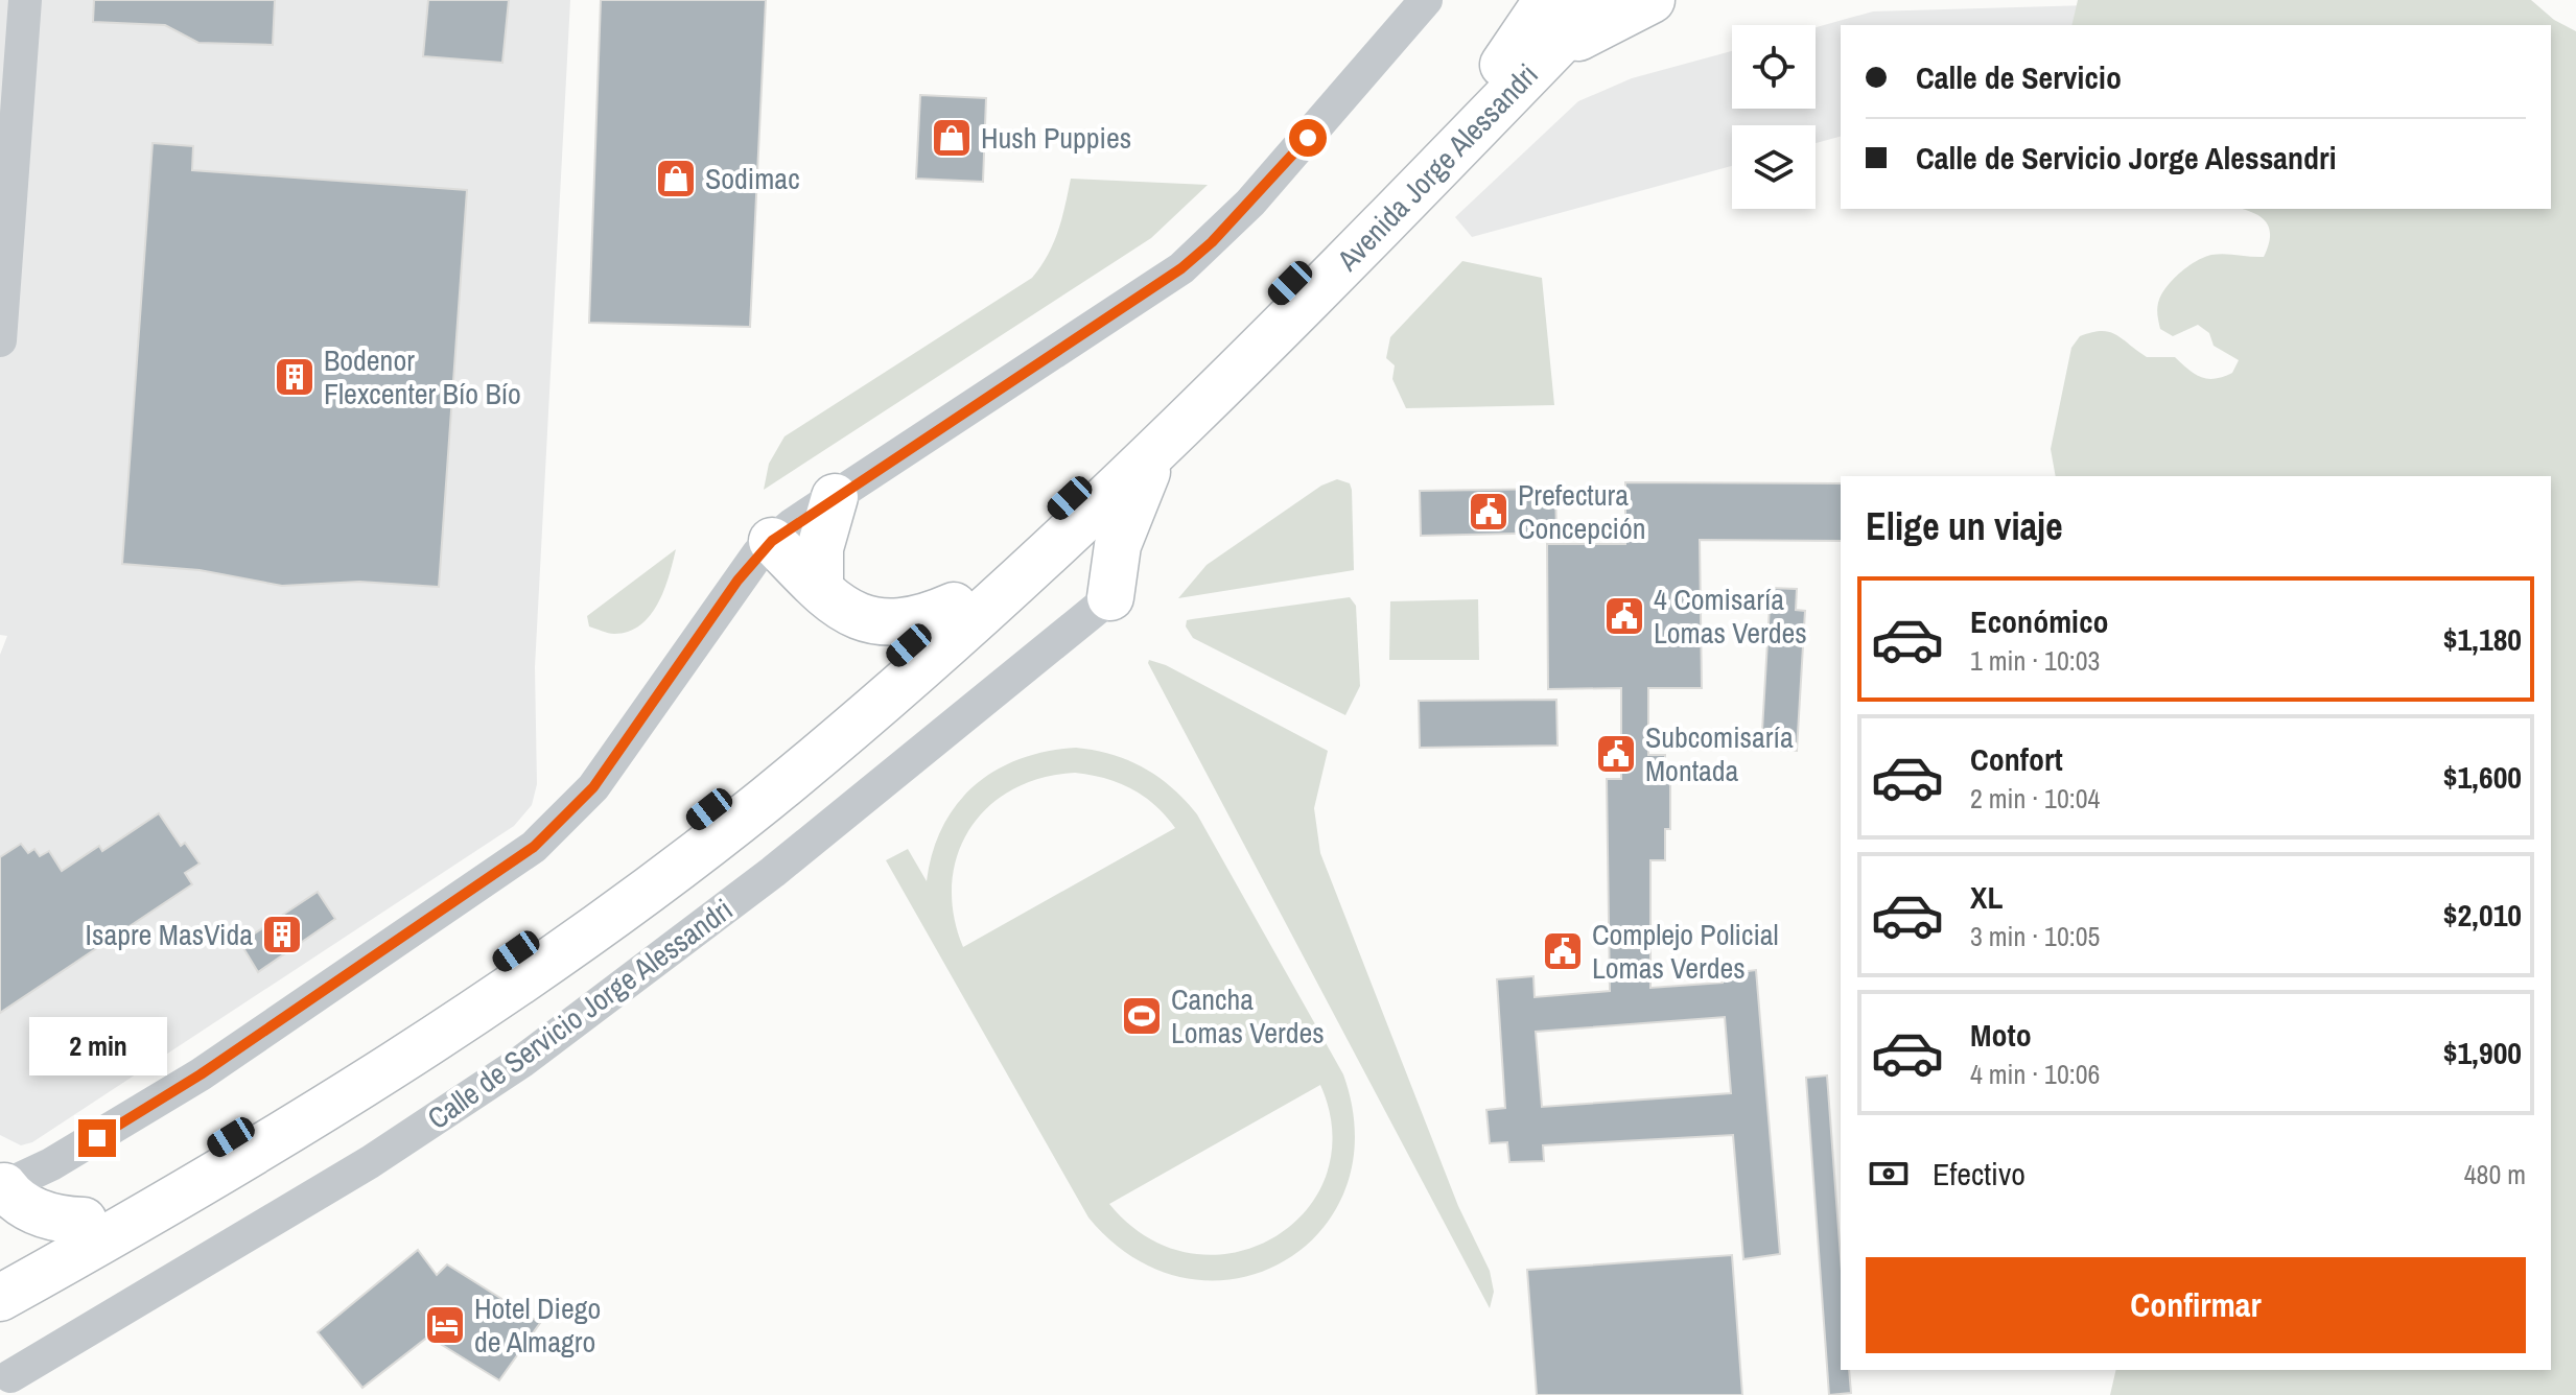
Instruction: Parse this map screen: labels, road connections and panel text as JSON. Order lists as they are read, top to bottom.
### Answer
{
  "streets": {
    "highway": ["Avenida Jorge Alessandri"],
    "street": ["Calle de Servicio Jorge Alessandri"]
  },
  "places": {
    "shop": ["Hush Puppies", "Sodimac"],
    "building": ["Bodenor Flexcenter Bío Bío", "Isapre MasVida"],
    "public building": [
      "Prefectura Concepción",
      "4 Comisaría Lomas Verdes",
      "Subcomisaría Montada",
      "Complejo Policial Lomas Verdes"
    ],
    "sports": ["Cancha Lomas Verdes"],
    "hotel": ["Hotel Diego de Almagro"]
  },
  "page": {
    "banner": ["Calle de Servicio", "Calle de Servicio Jorge Alessandri"],
    "heading": "Elige un viaje",
    "list": [
      {
        "name": "Económico",
        "note": "1 min · 10:03",
        "value": "$1,180"
      },
      {
        "name": "Confort",
        "note": "2 min · 10:04",
        "value": "$1,600"
      },
      {
        "name": "XL",
        "note": "3 min · 10:05",
        "value": "$2,010"
      },
      {
        "name": "Moto",
        "note": "4 min · 10:06",
        "value": "$1,900"
      }
    ],
    "bubble": "2 min",
    "pay": ["Efectivo", "480 m"],
    "buttons": "Confirmar"
  }
}
